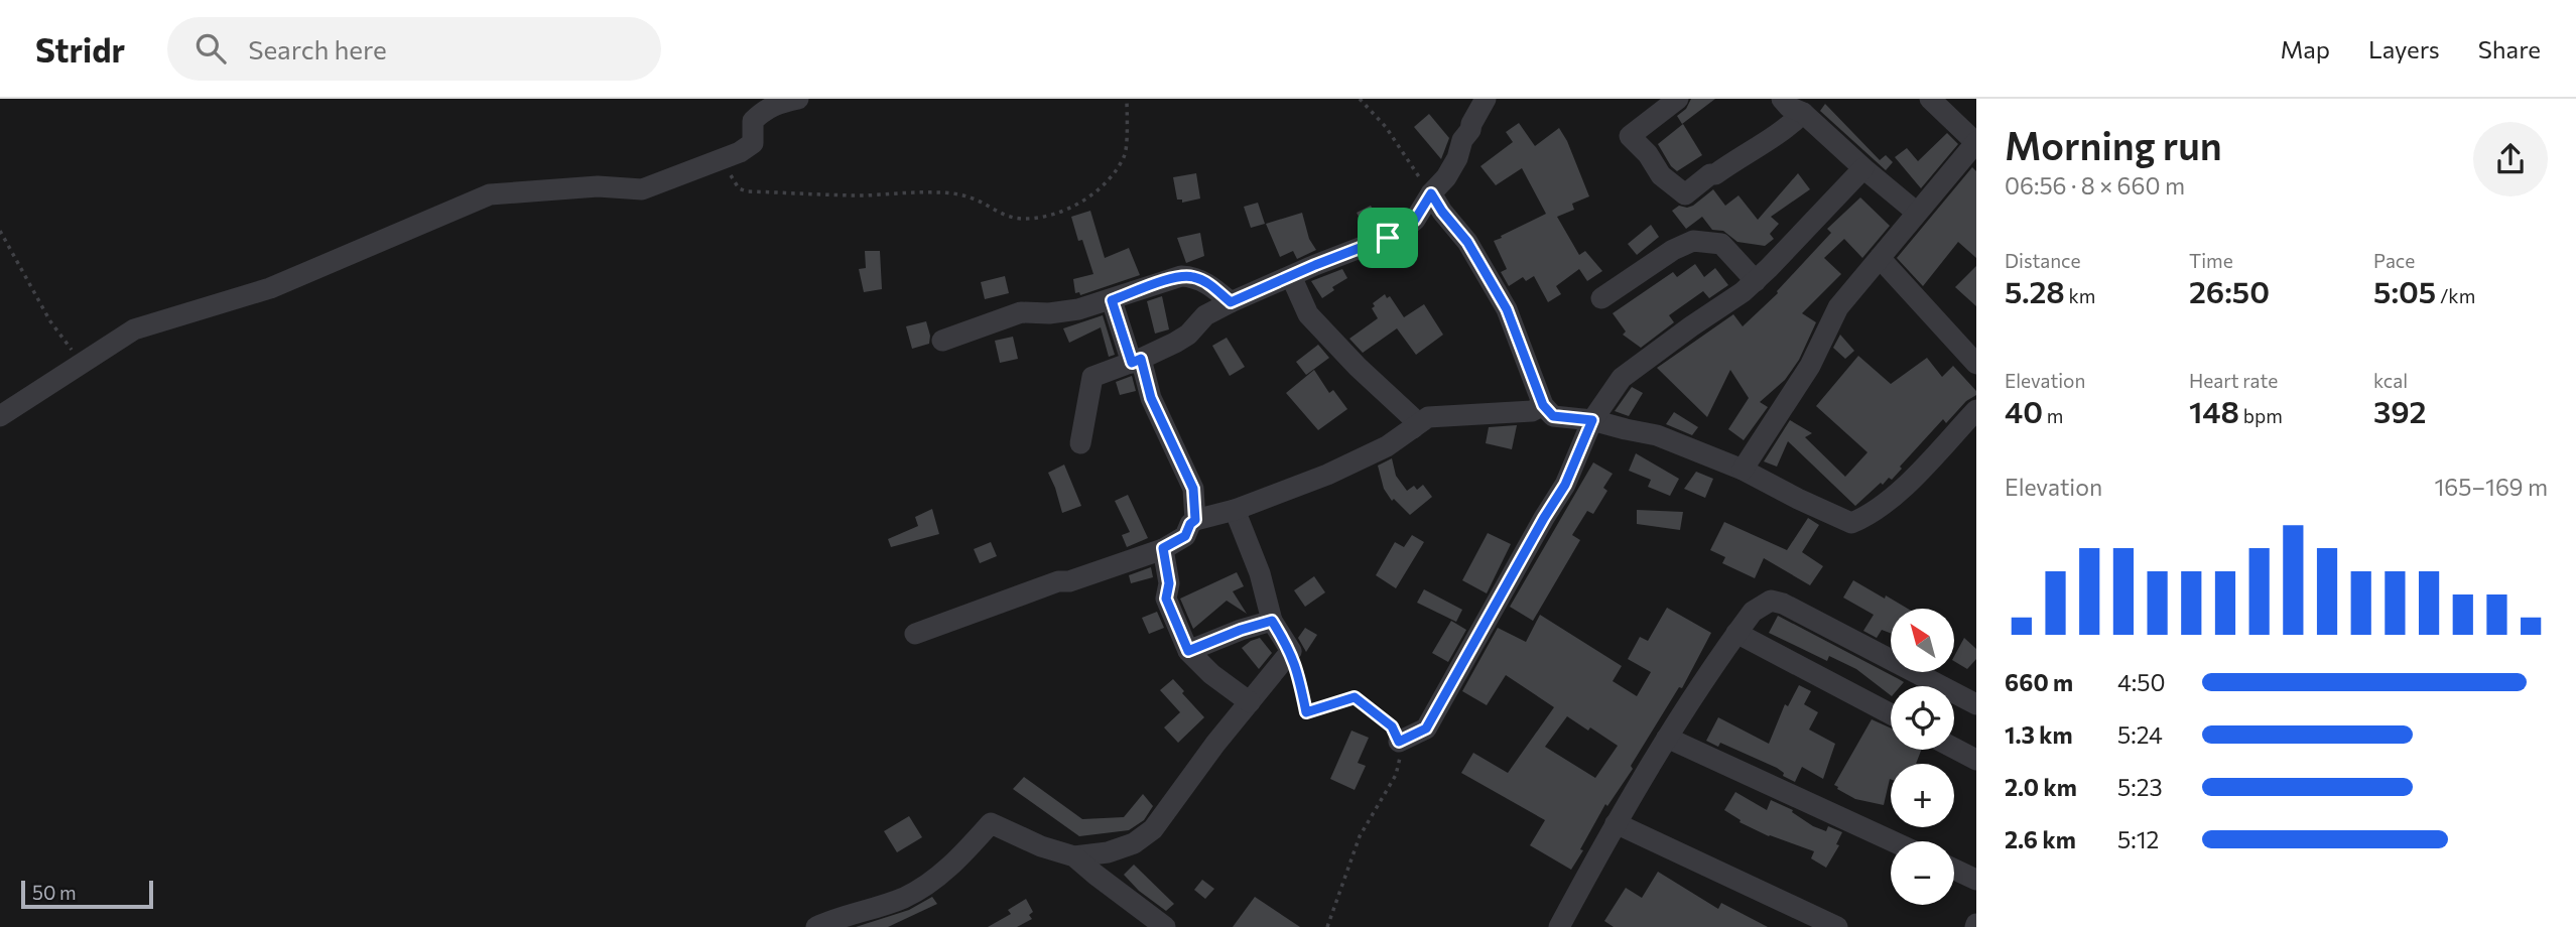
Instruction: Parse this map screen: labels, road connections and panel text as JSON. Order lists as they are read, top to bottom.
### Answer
{
  "scale_bar": "50 m",
  "north": "top left",
  "page": {
    "header": "Stridr",
    "search": "Search here",
    "nav": ["Map", "Layers", "Share"],
    "heading": ["Morning run", "06:56 · 8 × 660 m"],
    "stats": [
      ["Distance", "5.28 km"],
      ["Time", "26:50"],
      ["Pace", "5:05 /km"],
      ["Elevation", "40 m"],
      ["Heart rate", "148 bpm"],
      ["kcal", "392"]
    ],
    "chart": ["Elevation", "165–169 m"],
    "map_buttons": ["+", "−"],
    "list": [
      {
        "name": "660 m",
        "note": "4:50"
      },
      {
        "name": "1.3 km",
        "note": "5:24"
      },
      {
        "name": "2.0 km",
        "note": "5:23"
      },
      {
        "name": "2.6 km",
        "note": "5:12"
      }
    ],
    "scale": "50 m"
  }
}
